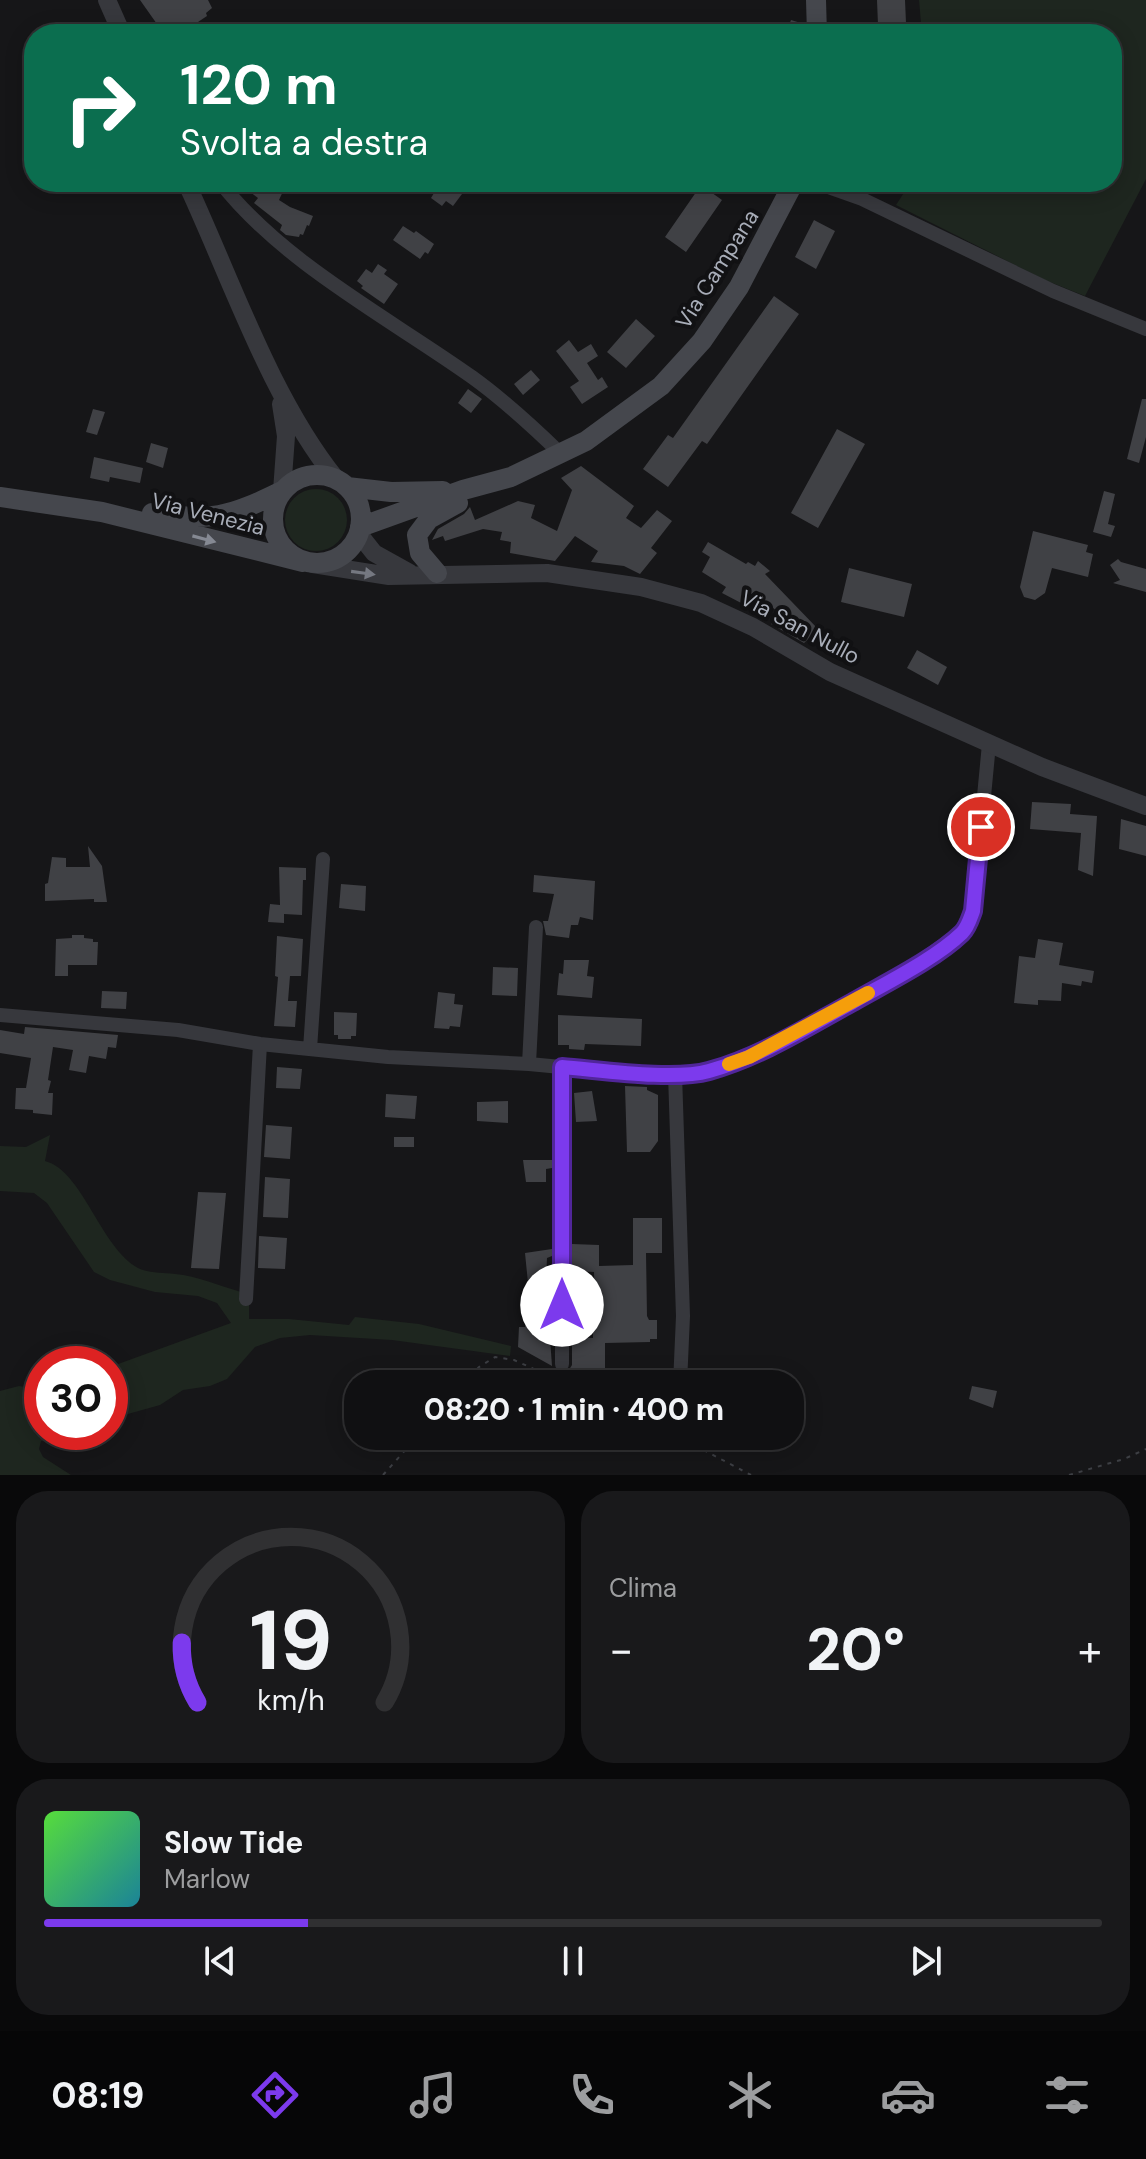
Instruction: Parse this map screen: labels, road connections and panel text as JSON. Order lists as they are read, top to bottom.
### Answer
{
  "streets": {
    "main road": ["Via Campana", "Via Venezia"],
    "street": ["Via San Nullo"]
  },
  "crossings": [
    ["Via Campana", "Via Venezia"],
    ["Via Campana", "Via San Nullo"],
    ["Via Venezia", "Via San Nullo"]
  ],
  "page": {
    "turn": ["120 m", "Svolta a destra"],
    "limit": "30",
    "trip": "08:20 · 1 min · 400 m",
    "tile": "Clima",
    "heat": ["−", "20°", "+"],
    "song": ["Slow Tide", "Marlow"],
    "tabs": "08:19",
    "gauge": ["19", "km/h"]
  }
}
